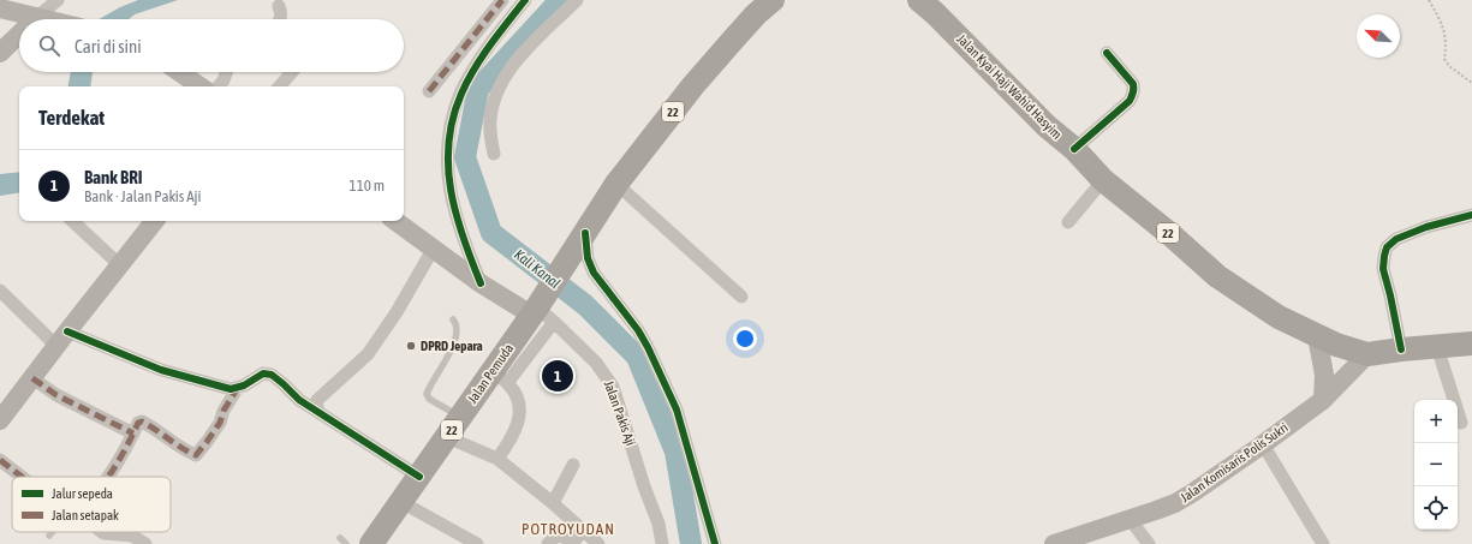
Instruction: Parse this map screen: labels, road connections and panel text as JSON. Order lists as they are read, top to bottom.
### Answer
{
  "streets": {
    "highway": ["Jalan Kyai Haji Wahid Hasyim", "22", "Jalan Pemuda"],
    "main road": ["Jalan Komisaris Polis Sukri"],
    "street": ["Jalan Pakis Aji"]
  },
  "crossings": [
    ["Jalan Kyai Haji Wahid Hasyim", "Jalan Komisaris Polis Sukri"],
    ["22", "Jalan Pemuda"],
    ["22", "Jalan Pakis Aji"],
    ["Jalan Pemuda", "Jalan Pakis Aji"]
  ],
  "districts": ["POTROYUDAN"],
  "water": ["Kali Kanal"],
  "places": ["DPRD Jepara"],
  "legend": ["Jalur sepeda", "Jalan setapak"],
  "north": "top left",
  "page": {
    "search": "Cari di sini",
    "heading": "Terdekat",
    "list": [
      {
        "mark": "1",
        "name": "Bank BRI",
        "note": "Bank · Jalan Pakis Aji",
        "value": "110 m"
      }
    ],
    "pins": "1",
    "map_buttons": ["+", "−"]
  }
}
